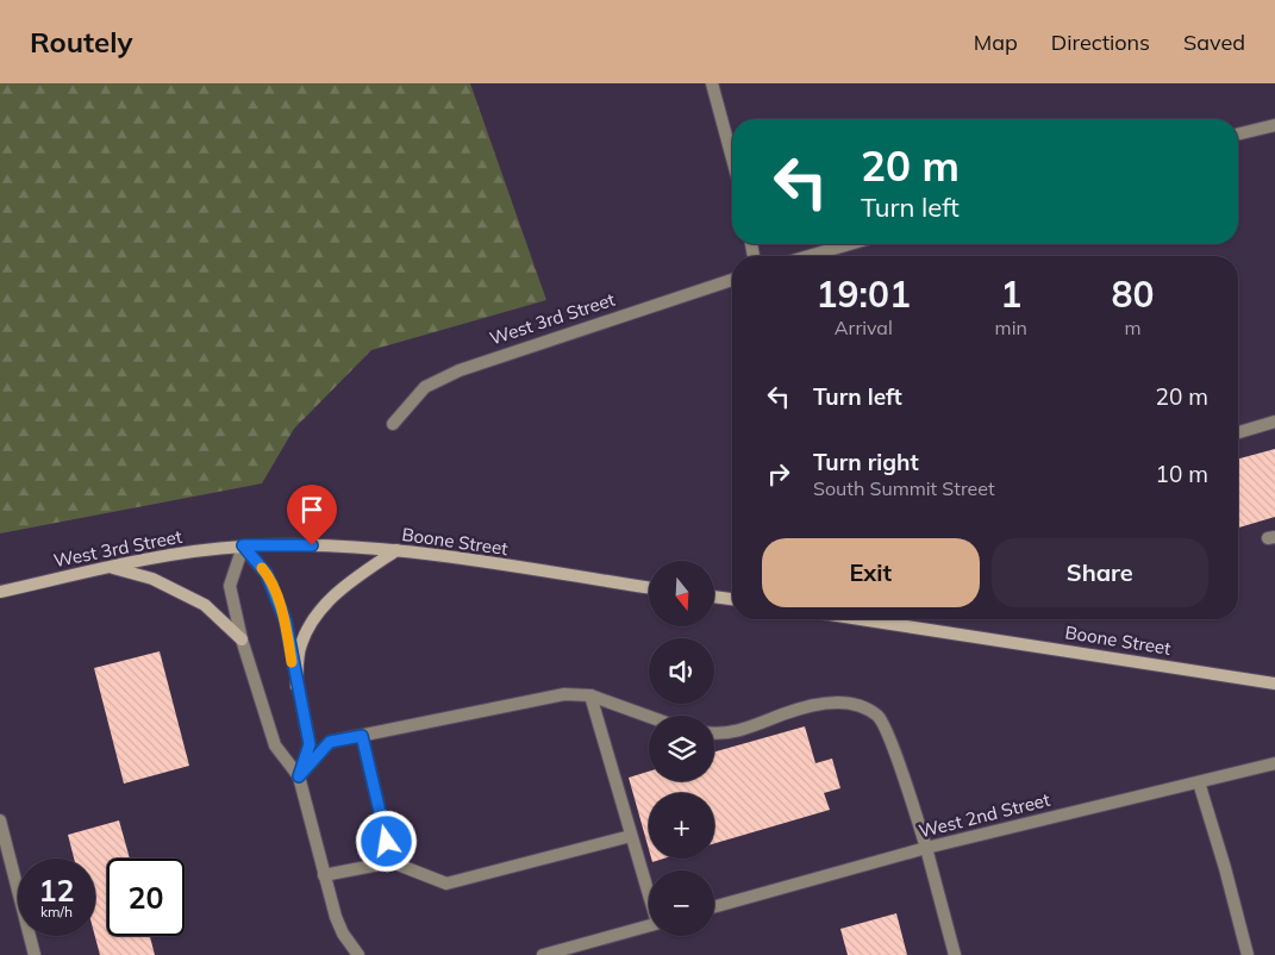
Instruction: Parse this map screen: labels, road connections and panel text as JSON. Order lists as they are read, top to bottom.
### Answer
{
  "streets": {
    "main road": ["West 3rd Street", "Boone Street"],
    "street": ["West 2nd Street"]
  },
  "crossings": [
    ["West 3rd Street", "Boone Street"]
  ],
  "north": "bottom",
  "page": {
    "header": "Routely",
    "nav": ["Map", "Directions", "Saved"],
    "turn": ["20 m", "Turn left"],
    "eta": [
      "19:01",
      "Arrival",
      "1",
      "min",
      "80",
      "m"
    ],
    "list": [
      {
        "name": "Turn left",
        "value": "20 m"
      },
      {
        "name": "Turn right",
        "note": "South Summit Street",
        "value": "10 m"
      }
    ],
    "buttons": ["Exit", "Share"],
    "map_buttons": ["+", "−"],
    "speed": "12 km/h",
    "limit": "20"
  }
}
